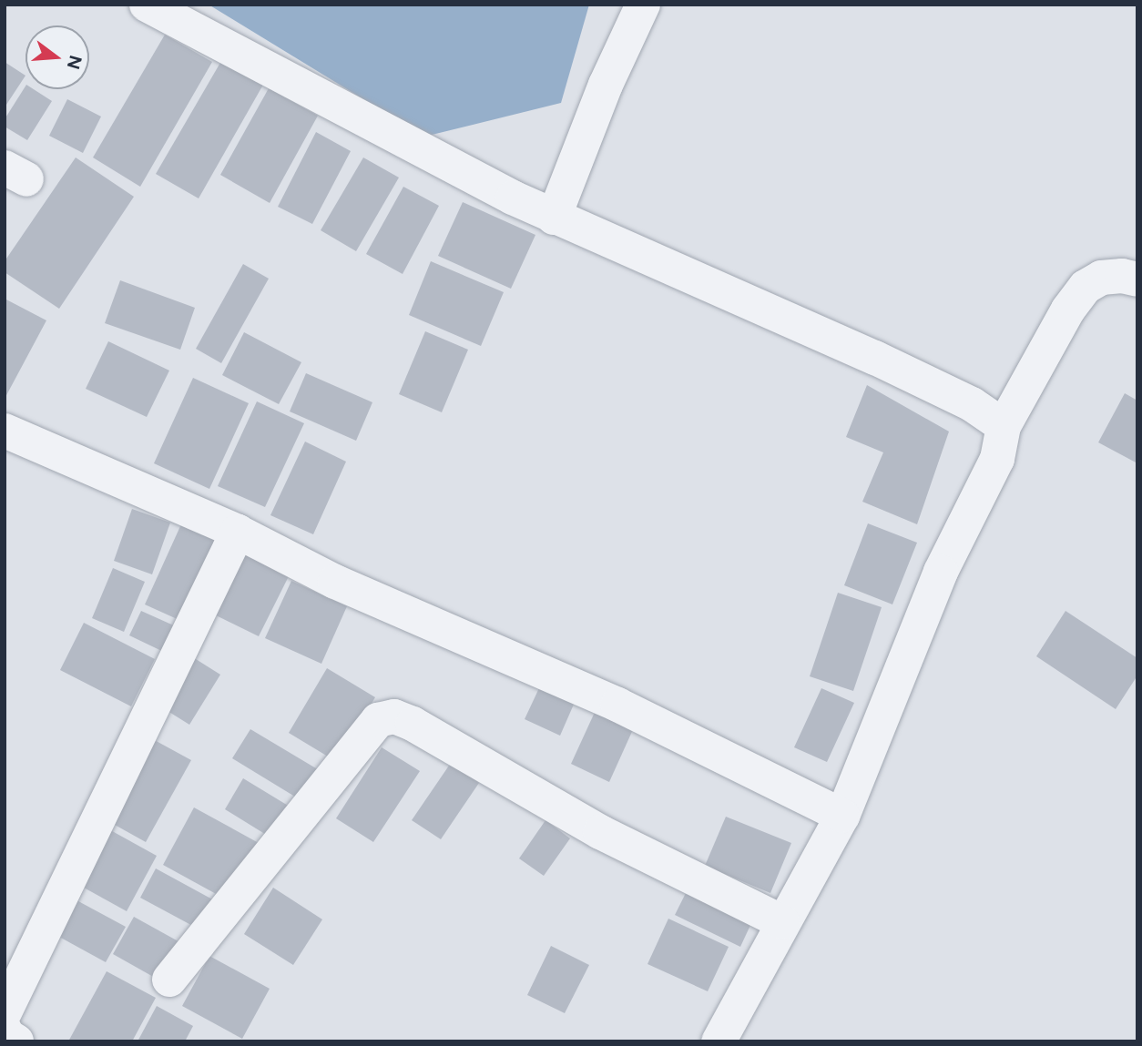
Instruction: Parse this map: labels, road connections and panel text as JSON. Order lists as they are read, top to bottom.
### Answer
{
  "north": "right"
}
